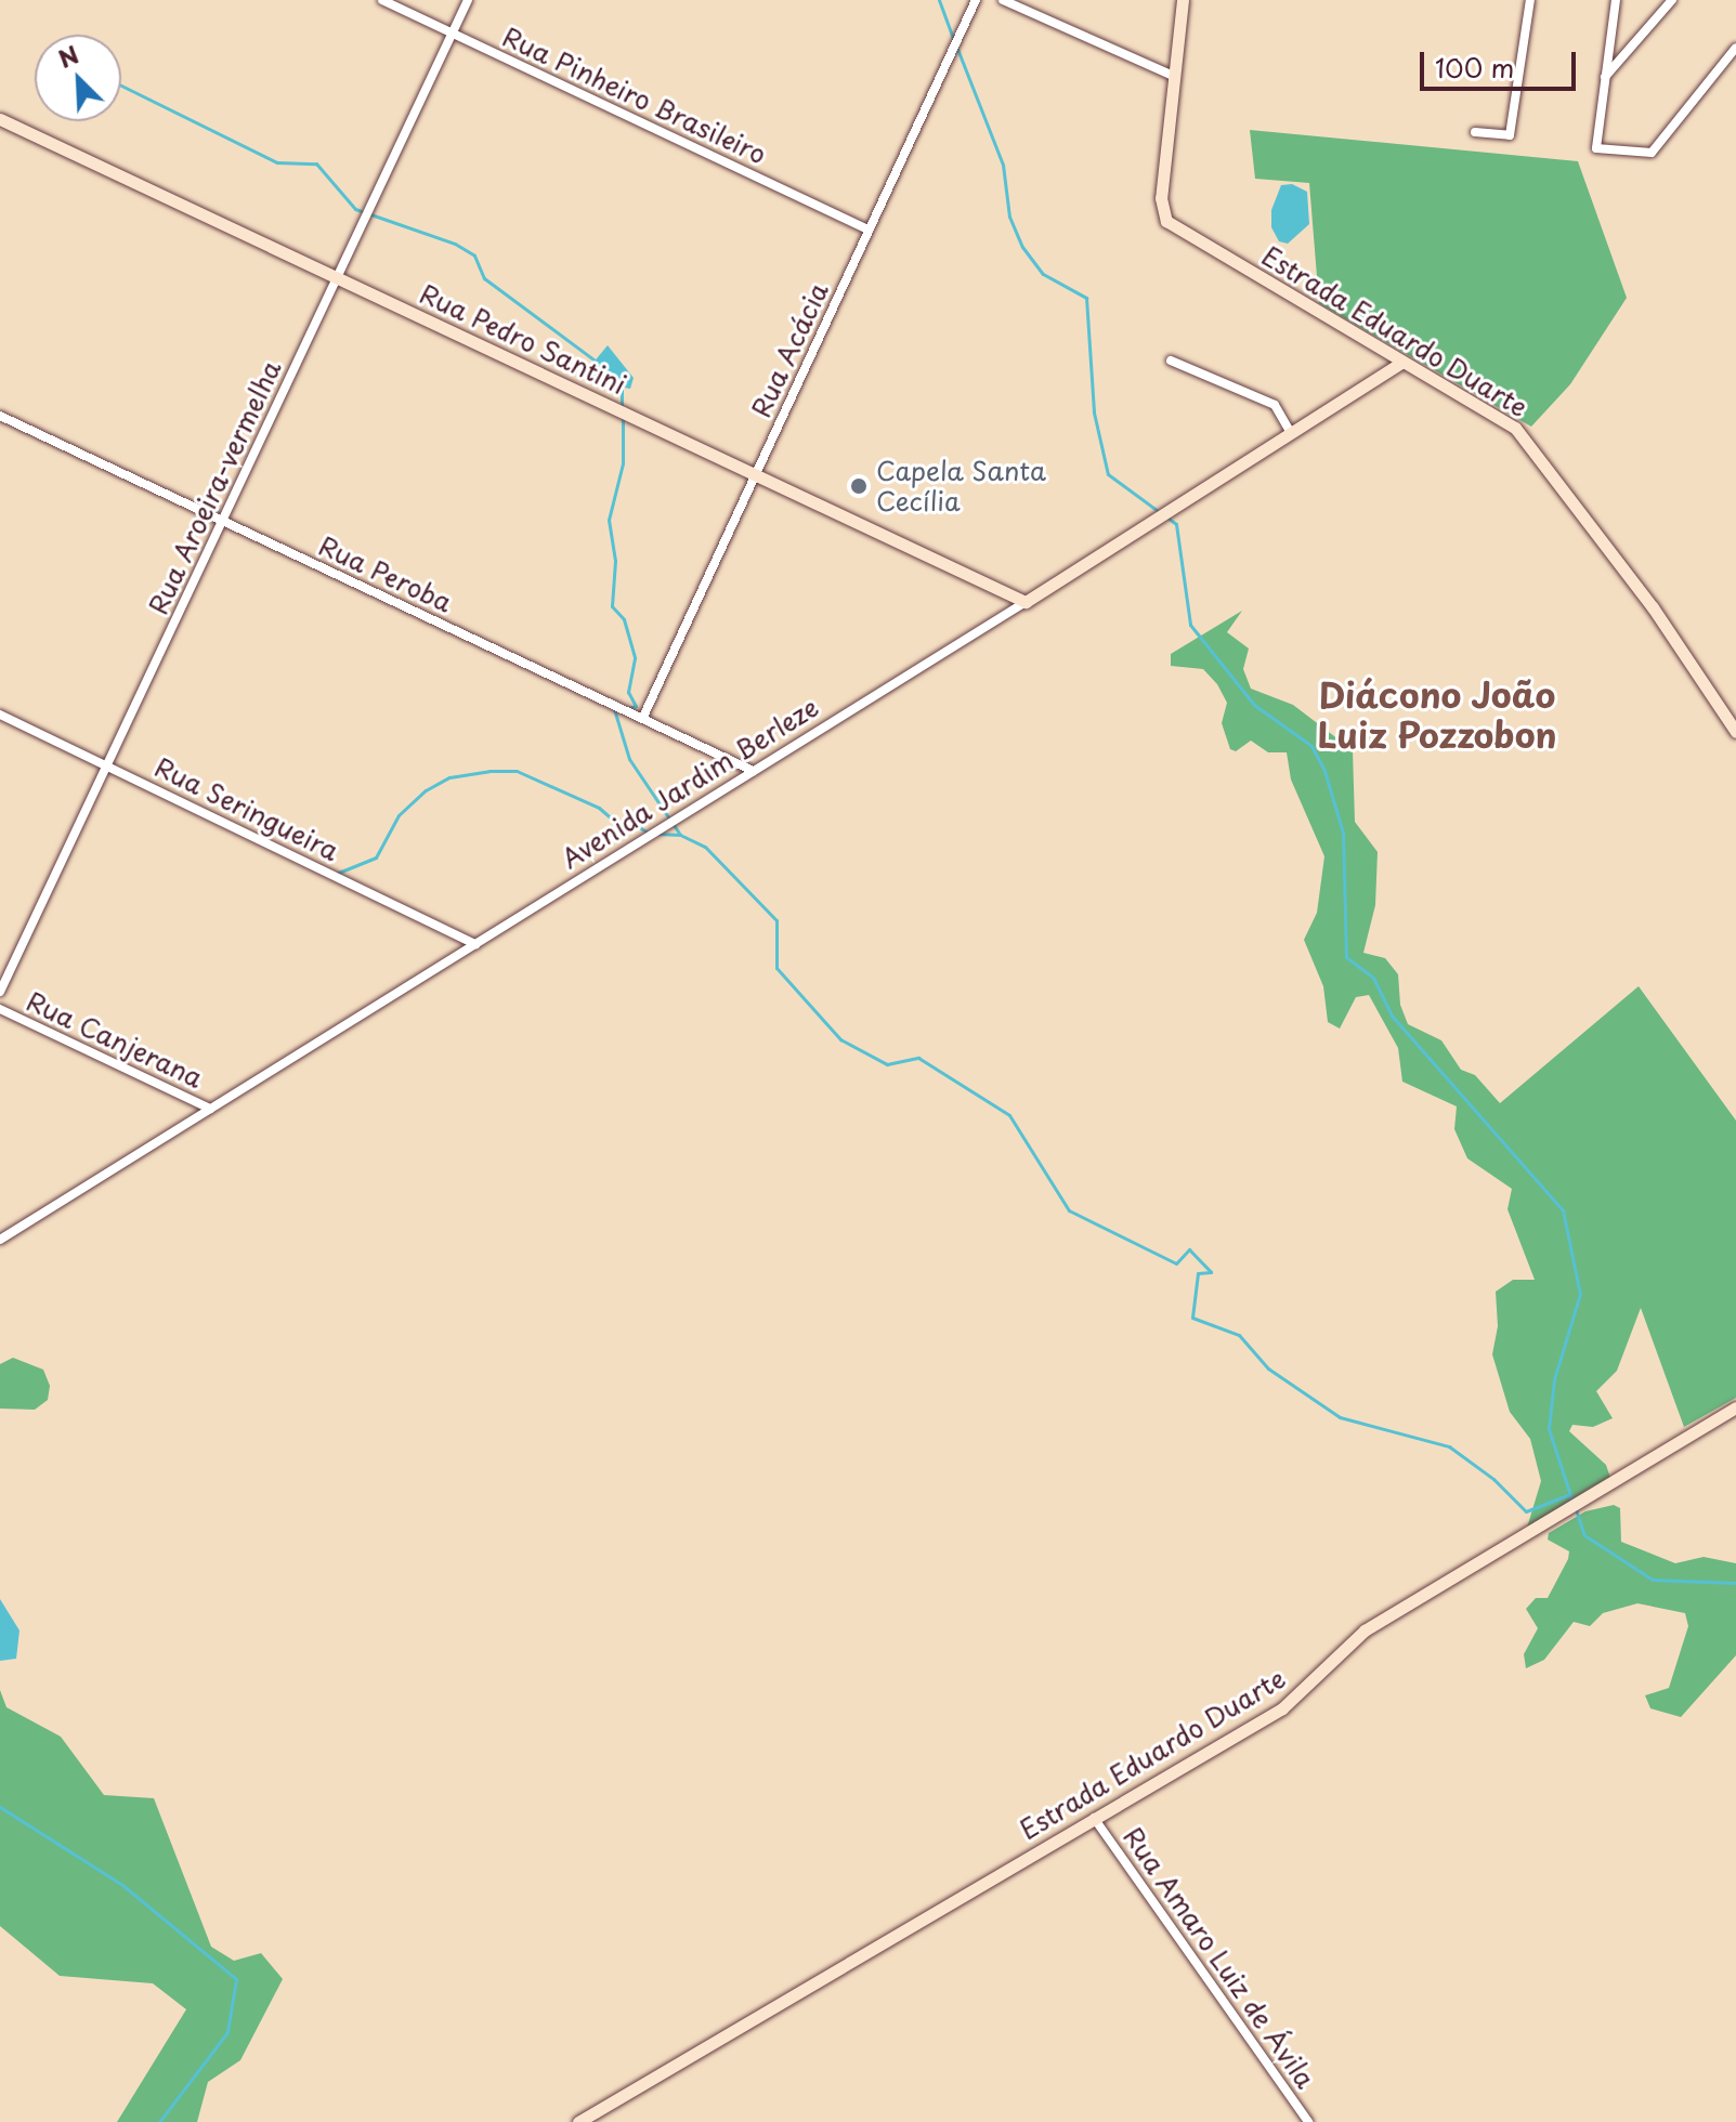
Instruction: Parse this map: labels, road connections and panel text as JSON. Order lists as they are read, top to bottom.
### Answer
{
  "streets": {
    "street": [
      "Rua Pinheiro Brasileiro",
      "Estrada Eduardo Duarte",
      "Rua Pedro Santini",
      "Rua Acácia",
      "Rua Aroeira-vermelha",
      "Rua Peroba",
      "Avenida Jardim Berleze",
      "Rua Seringueira",
      "Rua Canjerana",
      "Rua Amaro Luiz de Ávila"
    ]
  },
  "crossings": [
    ["Rua Pinheiro Brasileiro", "Rua Acácia"],
    ["Rua Pinheiro Brasileiro", "Rua Aroeira-vermelha"],
    ["Estrada Eduardo Duarte", "Avenida Jardim Berleze"],
    ["Estrada Eduardo Duarte", "Rua Amaro Luiz de Ávila"],
    ["Rua Pedro Santini", "Rua Acácia"],
    ["Rua Pedro Santini", "Rua Aroeira-vermelha"],
    ["Rua Pedro Santini", "Avenida Jardim Berleze"],
    ["Rua Acácia", "Rua Peroba"],
    ["Rua Aroeira-vermelha", "Rua Peroba"],
    ["Rua Aroeira-vermelha", "Rua Seringueira"],
    ["Rua Peroba", "Avenida Jardim Berleze"],
    ["Avenida Jardim Berleze", "Rua Seringueira"],
    ["Avenida Jardim Berleze", "Rua Canjerana"]
  ],
  "districts": ["Diácono João Luiz Pozzobon"],
  "places": ["Capela Santa Cecília"],
  "scale_bar": "100 m",
  "north": "top left"
}
